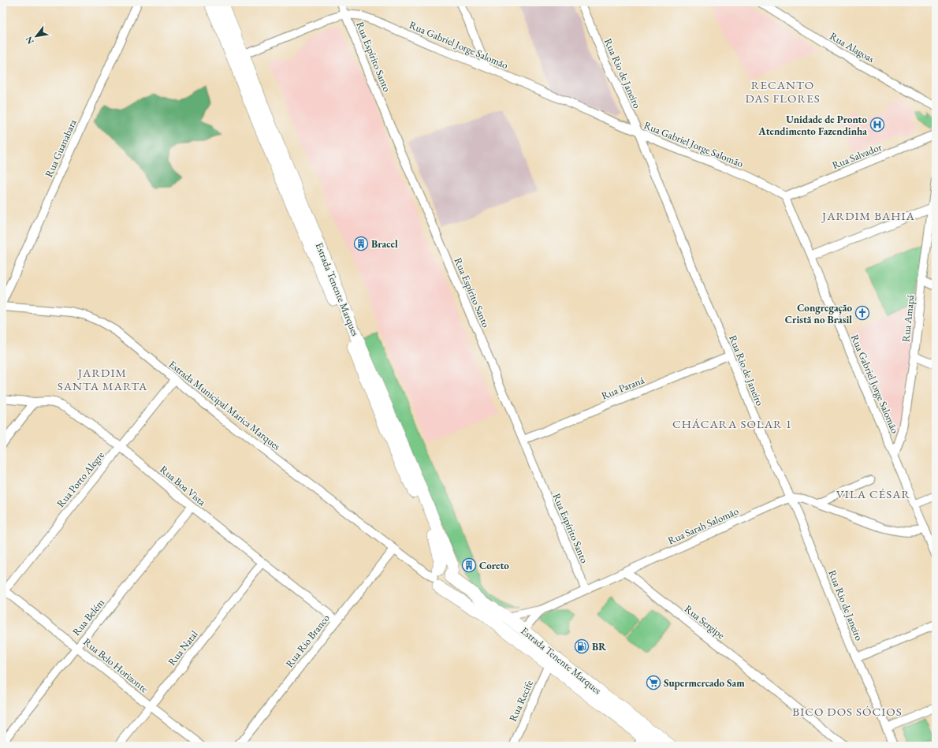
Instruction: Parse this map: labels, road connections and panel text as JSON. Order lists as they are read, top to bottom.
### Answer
{
  "streets": {
    "main road": ["Estrada Tenente Marques"],
    "street": [
      "Rua Gabriel Jorge Salomão",
      "Rua Alagoas",
      "Rua Espírito Santo",
      "Rua Rio de Janeiro",
      "Rua Guanabara",
      "Rua Salvador",
      "Rua Amapá",
      "Rua Paraná",
      "Estrada Municipal Marica Marques",
      "Rua Porto Alegre",
      "Rua Boa Vista",
      "Rua Sarah Salomão",
      "Rua Belém",
      "Rua Sergipe",
      "Rua Rio Branco",
      "Rua Natal",
      "Rua Belo Horizonte",
      "Rua Recife"
    ]
  },
  "crossings": [
    ["Rua Gabriel Jorge Salomão", "Rua Espírito Santo"],
    ["Rua Gabriel Jorge Salomão", "Rua Rio de Janeiro"],
    ["Rua Gabriel Jorge Salomão", "Rua Salvador"],
    ["Rua Gabriel Jorge Salomão", "Estrada Tenente Marques"],
    ["Rua Gabriel Jorge Salomão", "Rua Amapá"],
    ["Rua Espírito Santo", "Rua Paraná"],
    ["Rua Rio de Janeiro", "Rua Paraná"],
    ["Rua Rio de Janeiro", "Rua Sarah Salomão"],
    ["Estrada Tenente Marques", "Estrada Municipal Marica Marques"],
    ["Estrada Tenente Marques", "Rua Recife"],
    ["Estrada Municipal Marica Marques", "Rua Porto Alegre"],
    ["Estrada Municipal Marica Marques", "Rua Rio Branco"],
    ["Rua Porto Alegre", "Rua Boa Vista"],
    ["Rua Porto Alegre", "Rua Belo Horizonte"],
    ["Rua Boa Vista", "Rua Belém"],
    ["Rua Boa Vista", "Rua Rio Branco"],
    ["Rua Boa Vista", "Rua Natal"],
    ["Rua Sarah Salomão", "Rua Sergipe"],
    ["Rua Belém", "Rua Belo Horizonte"],
    ["Rua Natal", "Rua Belo Horizonte"]
  ],
  "districts": [
    "RECANTO DAS FLORES",
    "JARDIM BAHIA",
    "JARDIM SANTA MARTA",
    "CHÁCARA SOLAR 1",
    "VILA CÉSAR",
    "BICO DOS SÓCIOS"
  ],
  "places": {
    "hospital": ["Unidade de Pronto Atendimento Fazendinha"],
    "building": ["Bracel", "Coreto"],
    "church": ["Congregação Cristã no Brasil"],
    "fuel station": ["BR"],
    "supermarket": ["Supermercado Sam"]
  },
  "north": "bottom left"
}
